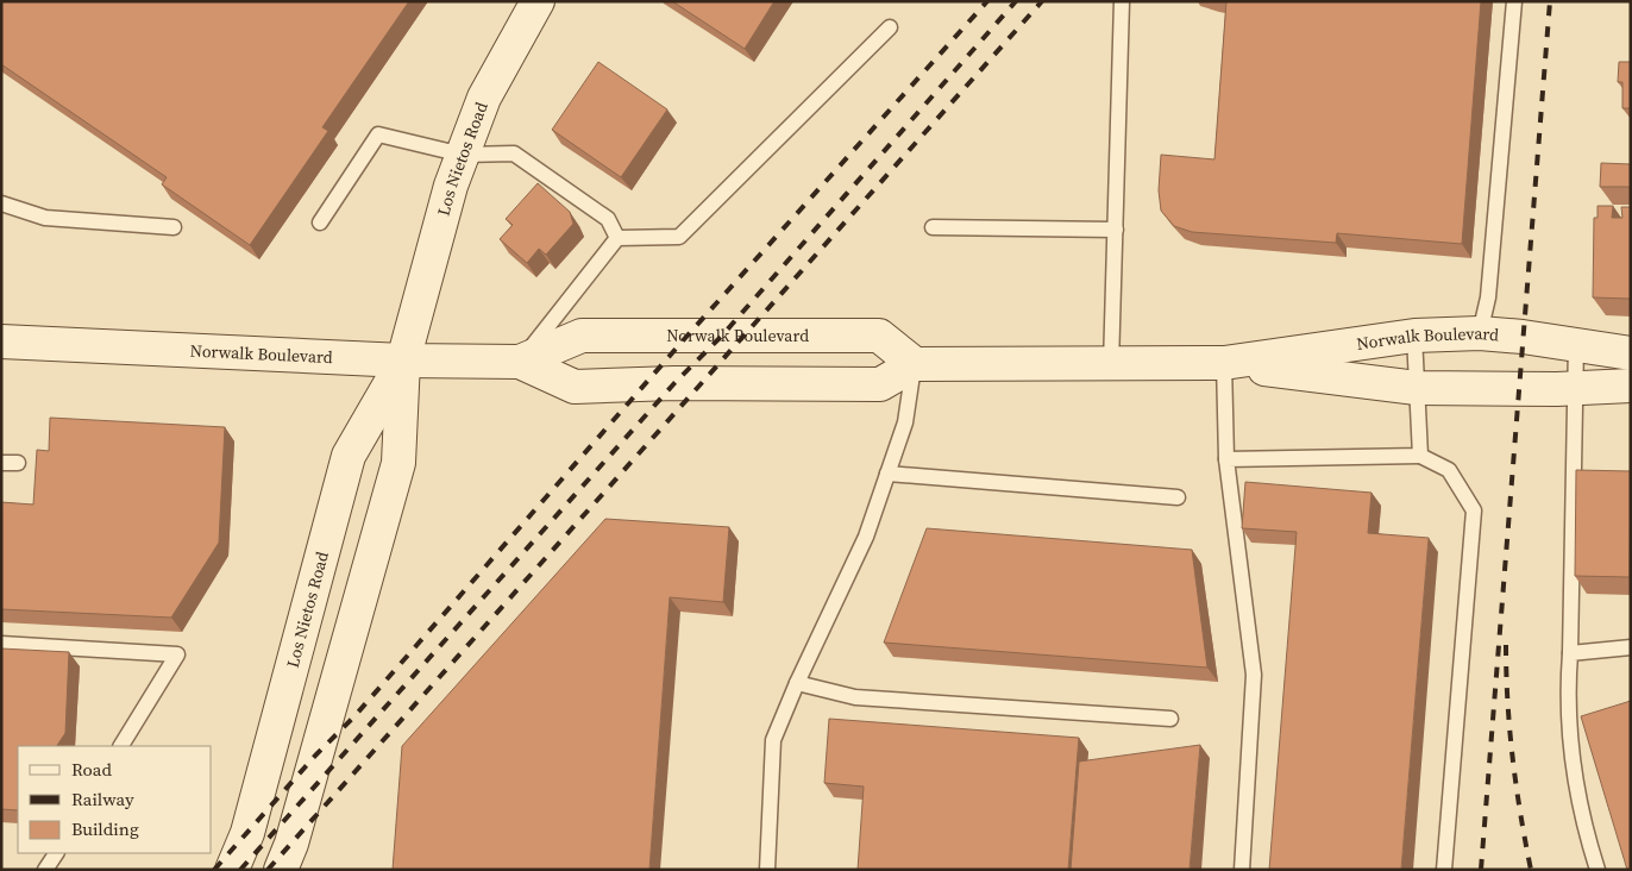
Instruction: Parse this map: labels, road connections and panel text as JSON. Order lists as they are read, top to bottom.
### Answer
{
  "streets": {
    "main road": ["Los Nietos Road", "Norwalk Boulevard"]
  },
  "crossings": [
    ["Los Nietos Road", "Norwalk Boulevard"]
  ],
  "legend": ["Road", "Railway", "Building"]
}
